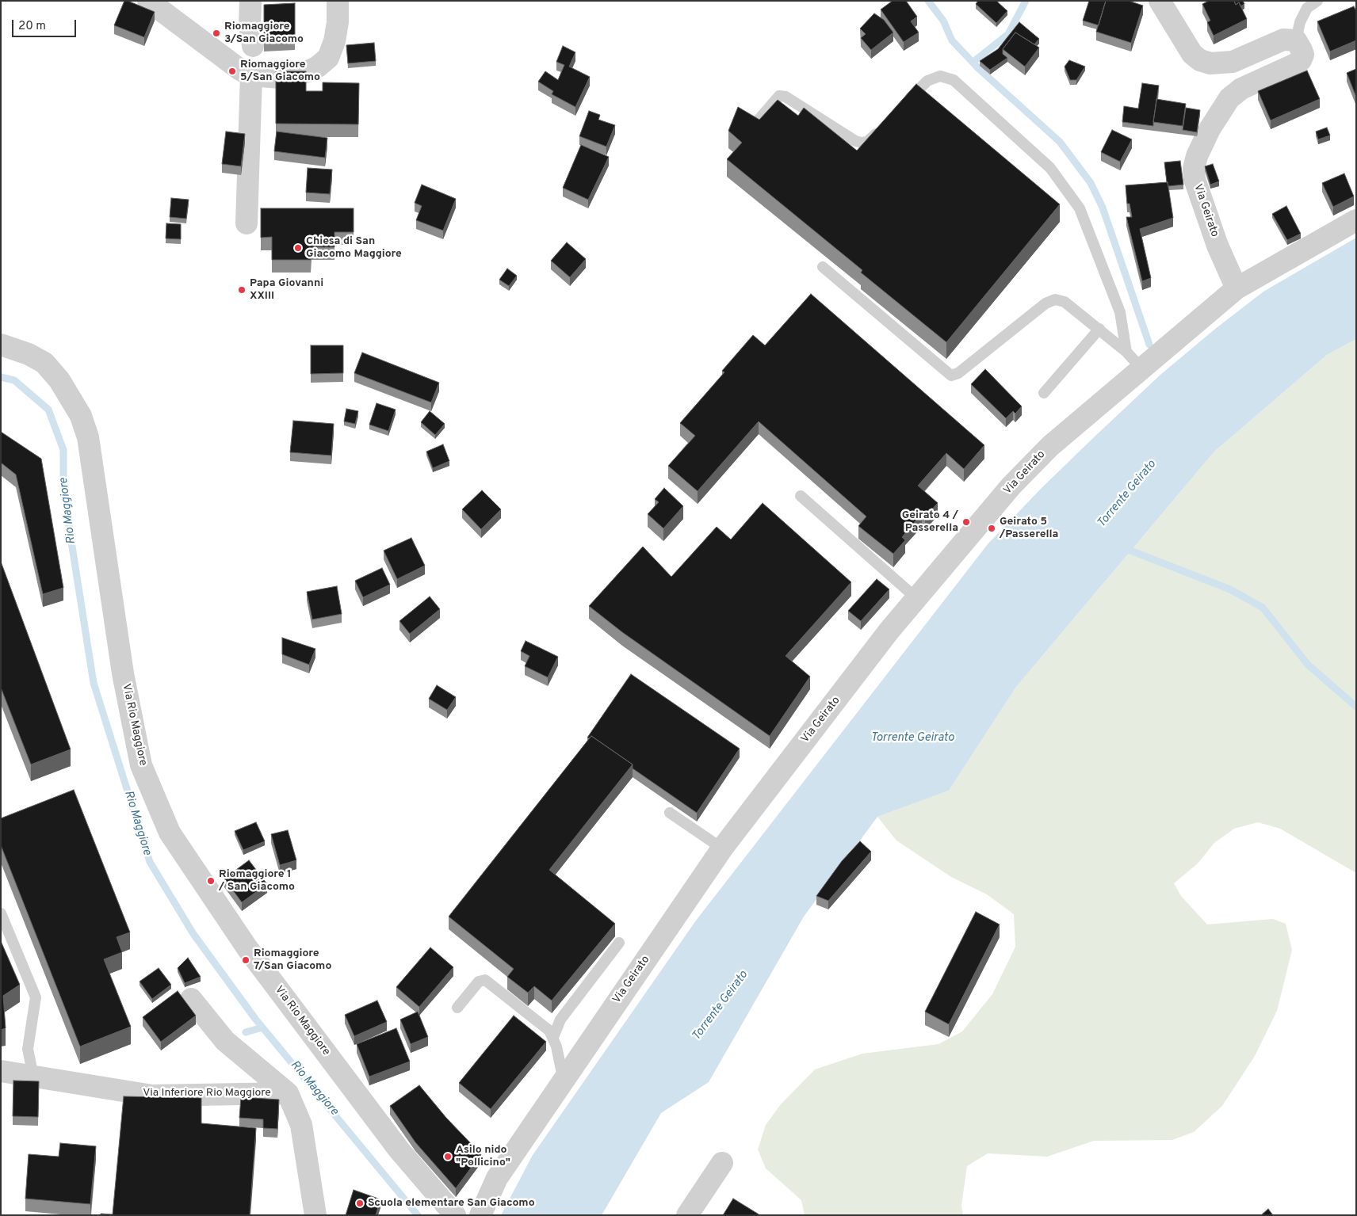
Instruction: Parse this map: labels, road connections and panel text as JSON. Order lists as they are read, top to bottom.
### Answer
{
  "streets": {
    "street": ["Via Geirato", "Via Rio Maggiore", "Via Inferiore Rio Maggiore"]
  },
  "water": ["Torrente Geirato", "Rio Maggiore"],
  "places": [
    "Riomaggiore 3/San Giacomo",
    "Riomaggiore 5/San Giacomo",
    "Chiesa di San Giacomo Maggiore",
    "Papa Giovanni XXIII",
    "Geirato 4 / Passerella",
    "Geirato 5 /Passerella",
    "Riomaggiore 1 / San Giacomo",
    "Riomaggiore 7/San Giacomo",
    "Asilo nido \"Pollicino\"",
    "Scuola elementare San Giacomo"
  ],
  "scale_bar": "20 m"
}
